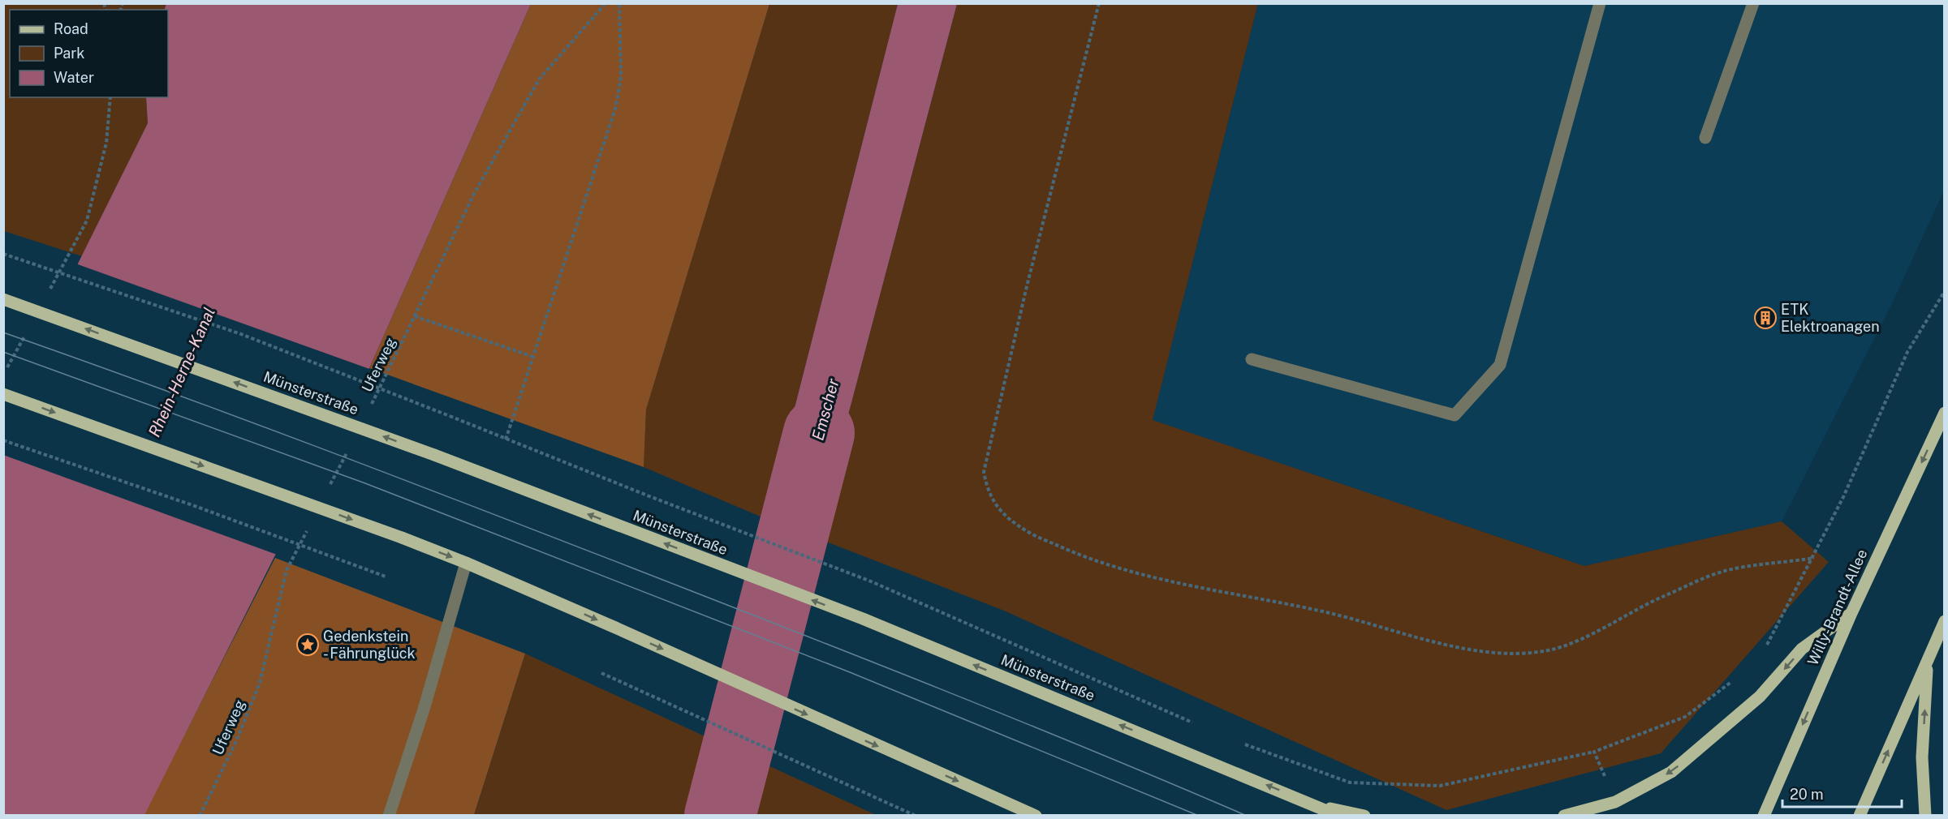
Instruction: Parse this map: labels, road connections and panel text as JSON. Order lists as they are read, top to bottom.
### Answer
{
  "streets": {
    "main road": ["Münsterstraße", "Willy-Brandt-Allee"],
    "path": ["Uferweg"]
  },
  "water": ["Rhein-Herne-Kanal", "Emscher"],
  "places": {
    "building": ["ETK Elektroanagen"],
    "place": ["Gedenkstein - Fährunglück"]
  },
  "legend": ["Road", "Park", "Water"],
  "scale_bar": "20 m"
}
